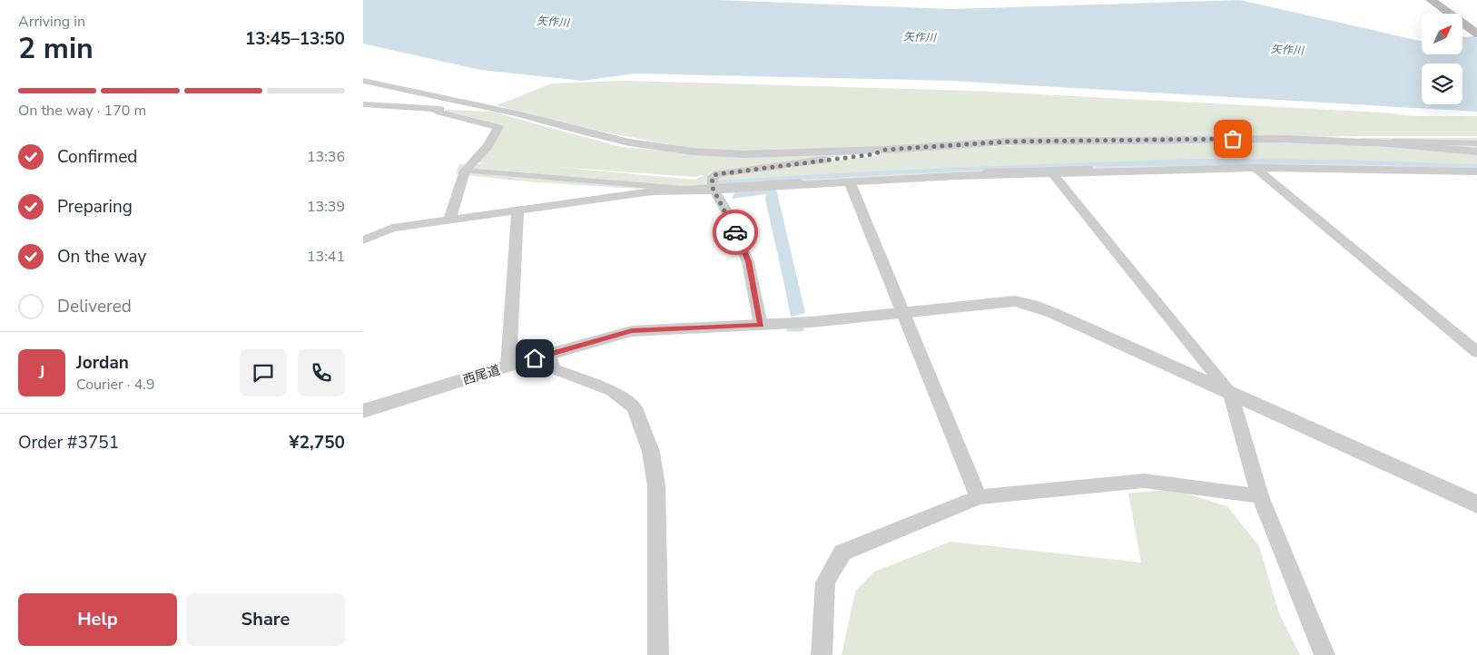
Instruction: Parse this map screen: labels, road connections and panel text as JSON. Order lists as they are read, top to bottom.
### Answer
{
  "streets": {
    "street": ["西尾道"]
  },
  "water": ["矢作川"],
  "north": "top right",
  "page": {
    "heading": ["2 min", "Arriving in", "13:45–13:50"],
    "panel": [
      "Jordan",
      "Courier · 4.9",
      "Order #3751",
      "¥2,750"
    ],
    "bar": "On the way · 170 m",
    "list": [
      ["Confirmed", "13:36"],
      ["Preparing", "13:39"],
      ["On the way", "13:41"],
      "Delivered"
    ],
    "round": "J",
    "buttons": ["Help", "Share"]
  }
}
